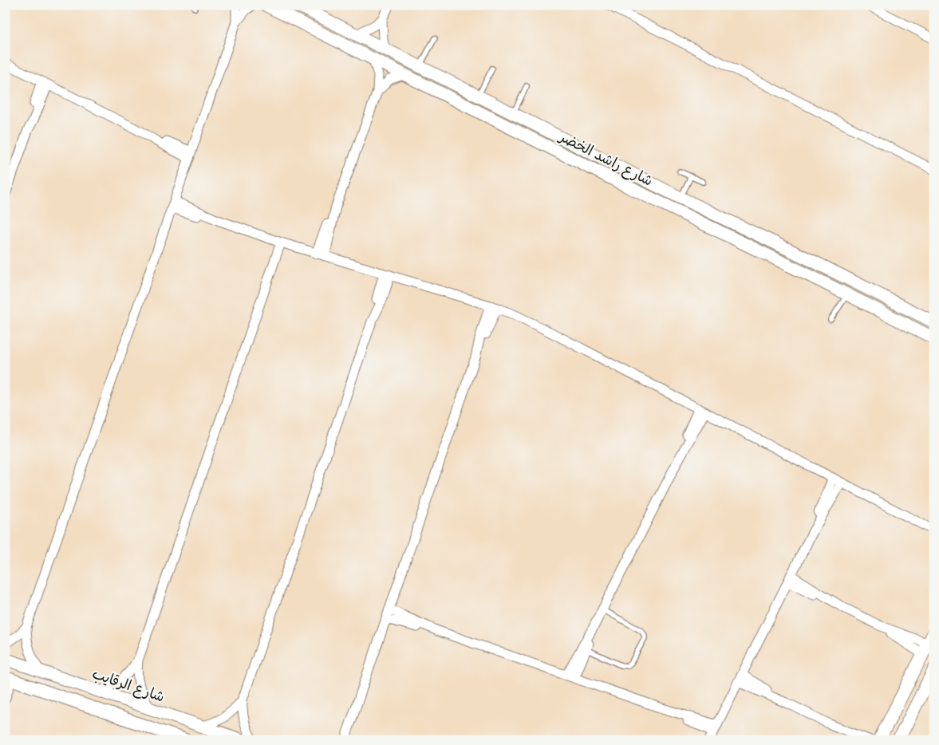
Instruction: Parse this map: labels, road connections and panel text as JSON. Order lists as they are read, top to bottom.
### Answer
{
  "streets": {
    "street": ["شارع راشد الخضر", "شارع الرقايب"]
  }
}
